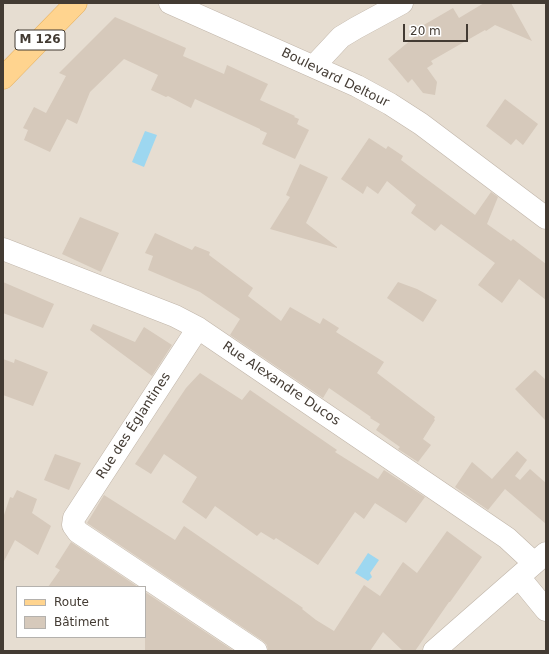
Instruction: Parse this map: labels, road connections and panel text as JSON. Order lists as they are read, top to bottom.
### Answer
{
  "streets": {
    "main road": ["M 126"],
    "street": ["Boulevard Deltour", "Rue Alexandre Ducos", "Rue des Églantines"]
  },
  "crossings": [
    ["Rue Alexandre Ducos", "Rue des Églantines"]
  ],
  "legend": ["Route", "Bâtiment"],
  "scale_bar": "20 m"
}
